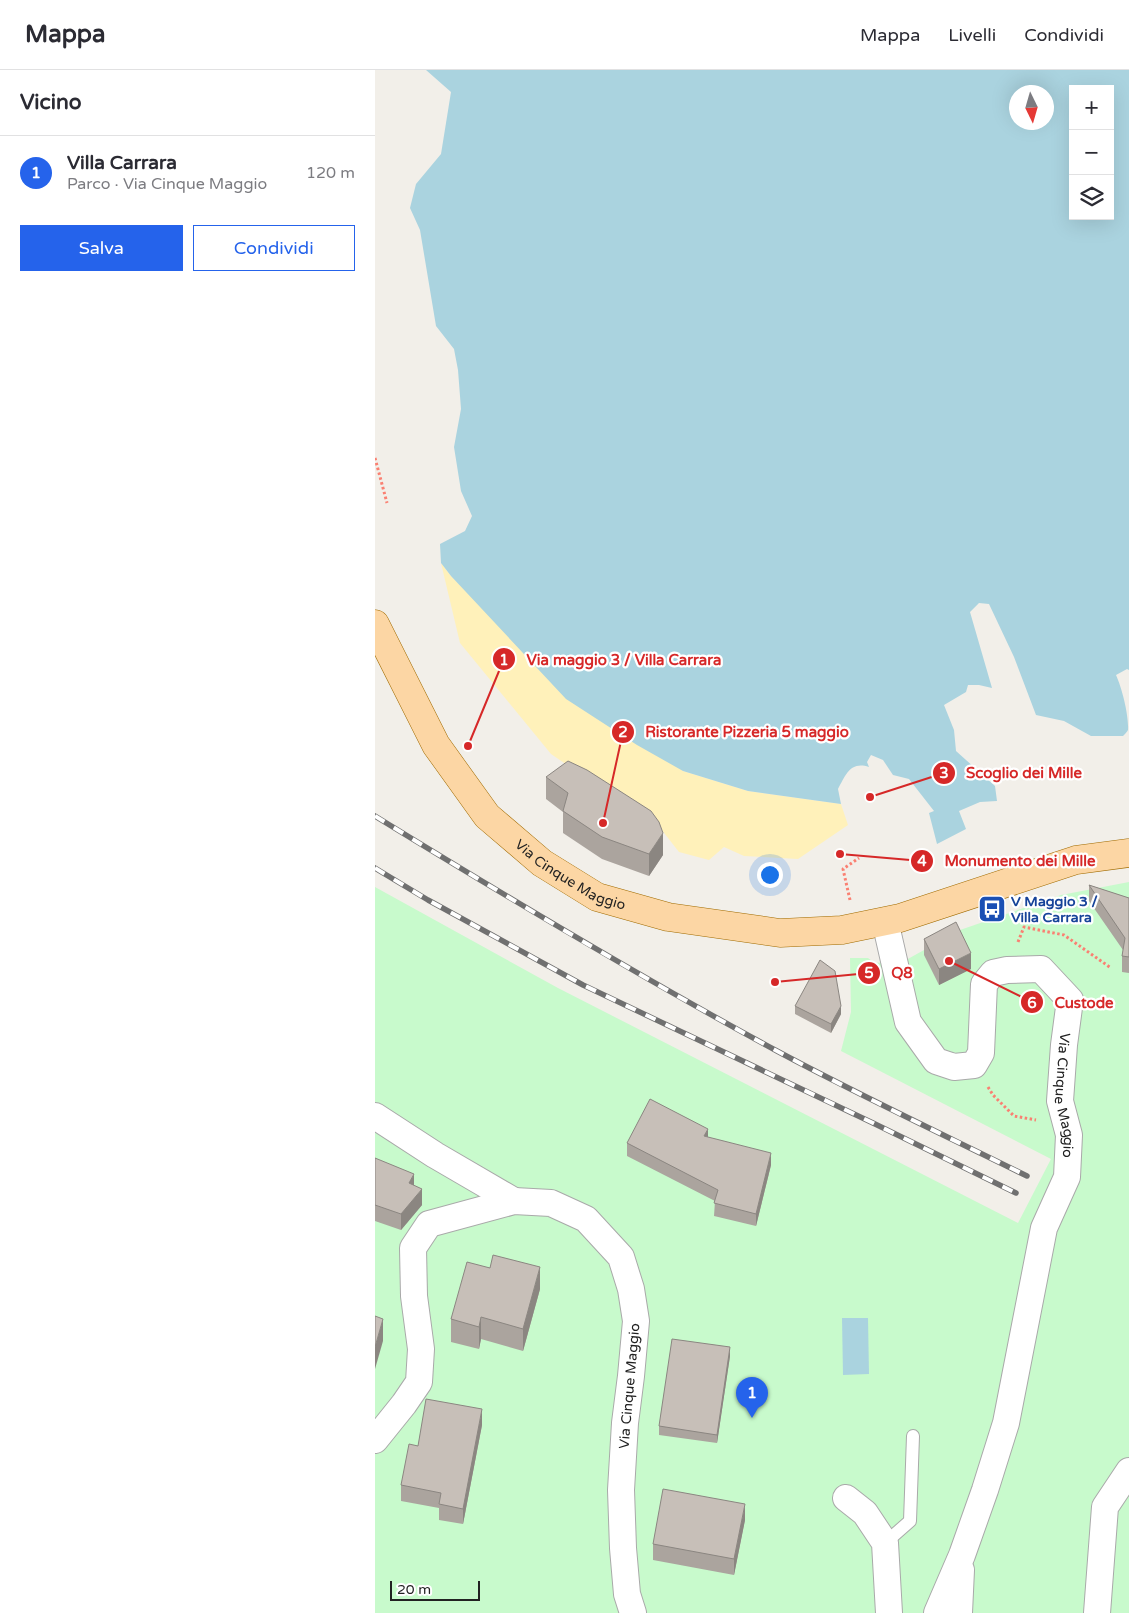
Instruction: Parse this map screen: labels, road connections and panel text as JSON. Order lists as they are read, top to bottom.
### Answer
{
  "streets": {
    "main road": ["Via Cinque Maggio"]
  },
  "places": {
    "other": [
      "Via maggio 3 / Villa Carrara",
      "Scoglio dei Mille",
      "Ristorante Pizzeria 5 maggio",
      "Monumento dei Mille",
      "Custode",
      "Q8"
    ],
    "bus stop": ["V Maggio 3 / Villa Carrara"]
  },
  "scale_bar": "20 m",
  "north": "bottom",
  "page": {
    "header": "Mappa",
    "nav": ["Mappa", "Livelli", "Condividi"],
    "heading": "Vicino",
    "map_buttons": ["+", "−"],
    "list": [
      {
        "mark": "1",
        "name": "Villa Carrara",
        "note": "Parco · Via Cinque Maggio",
        "value": "120 m"
      }
    ],
    "buttons": ["Salva", "Condividi"],
    "pins": "1",
    "scale": "20 m"
  }
}
